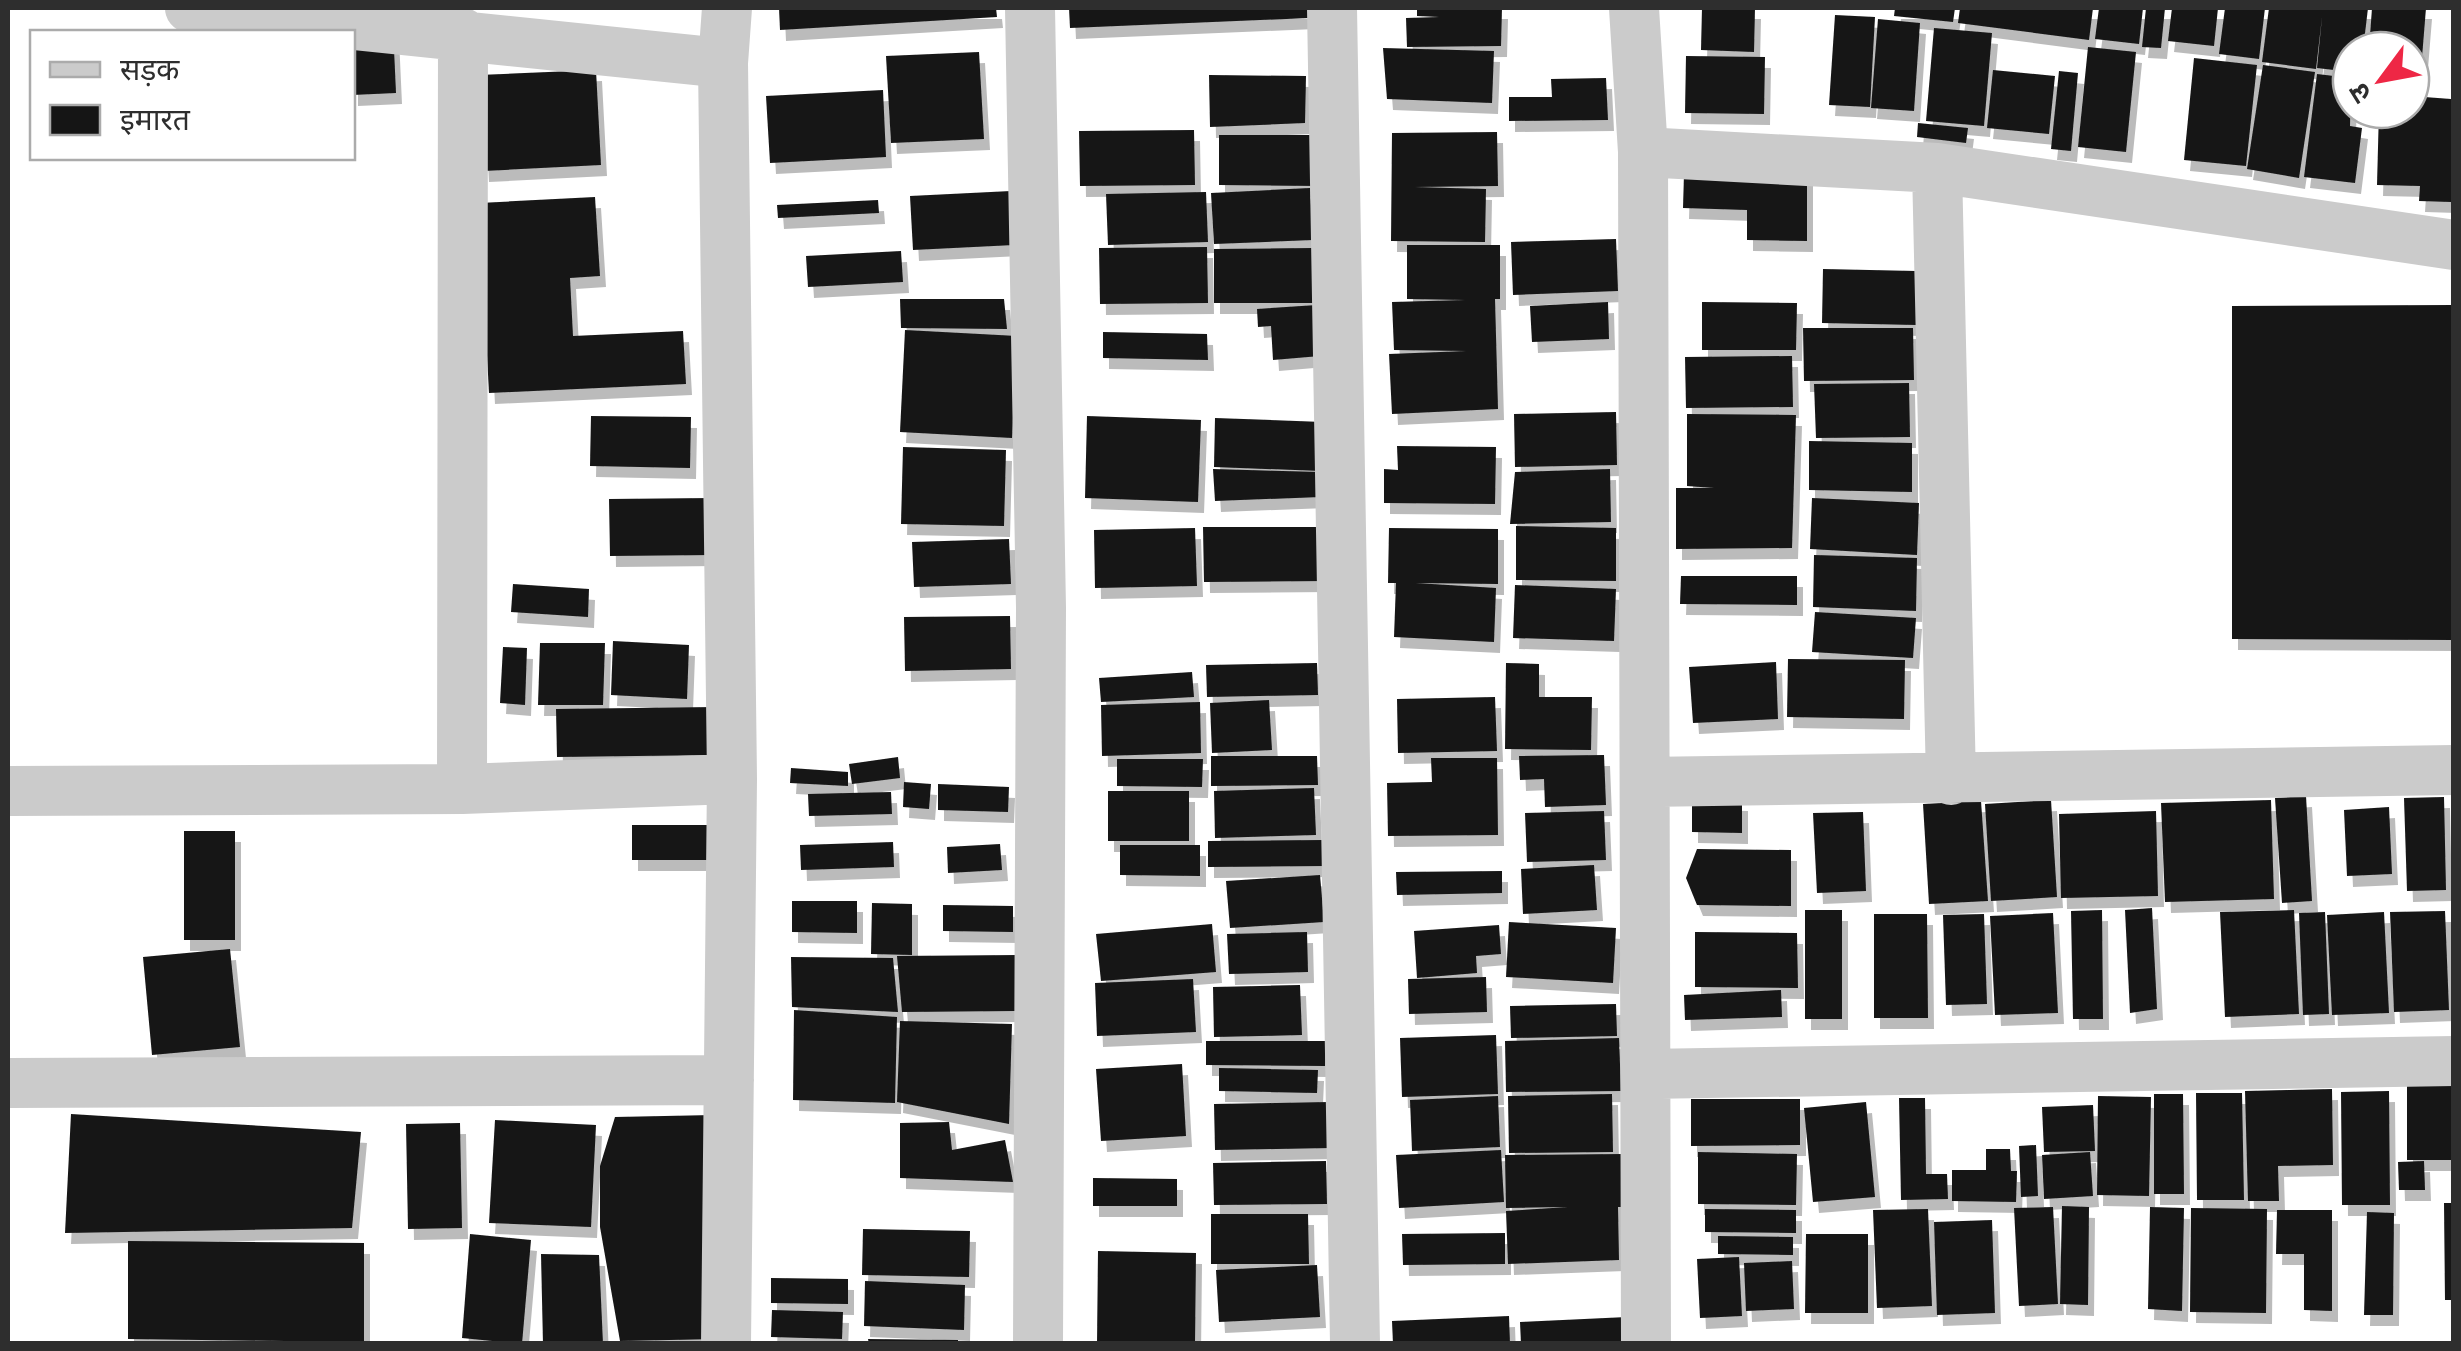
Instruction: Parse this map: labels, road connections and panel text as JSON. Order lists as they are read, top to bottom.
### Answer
{
  "legend": ["सड़क", "इमारत"],
  "north": "bottom left"
}
